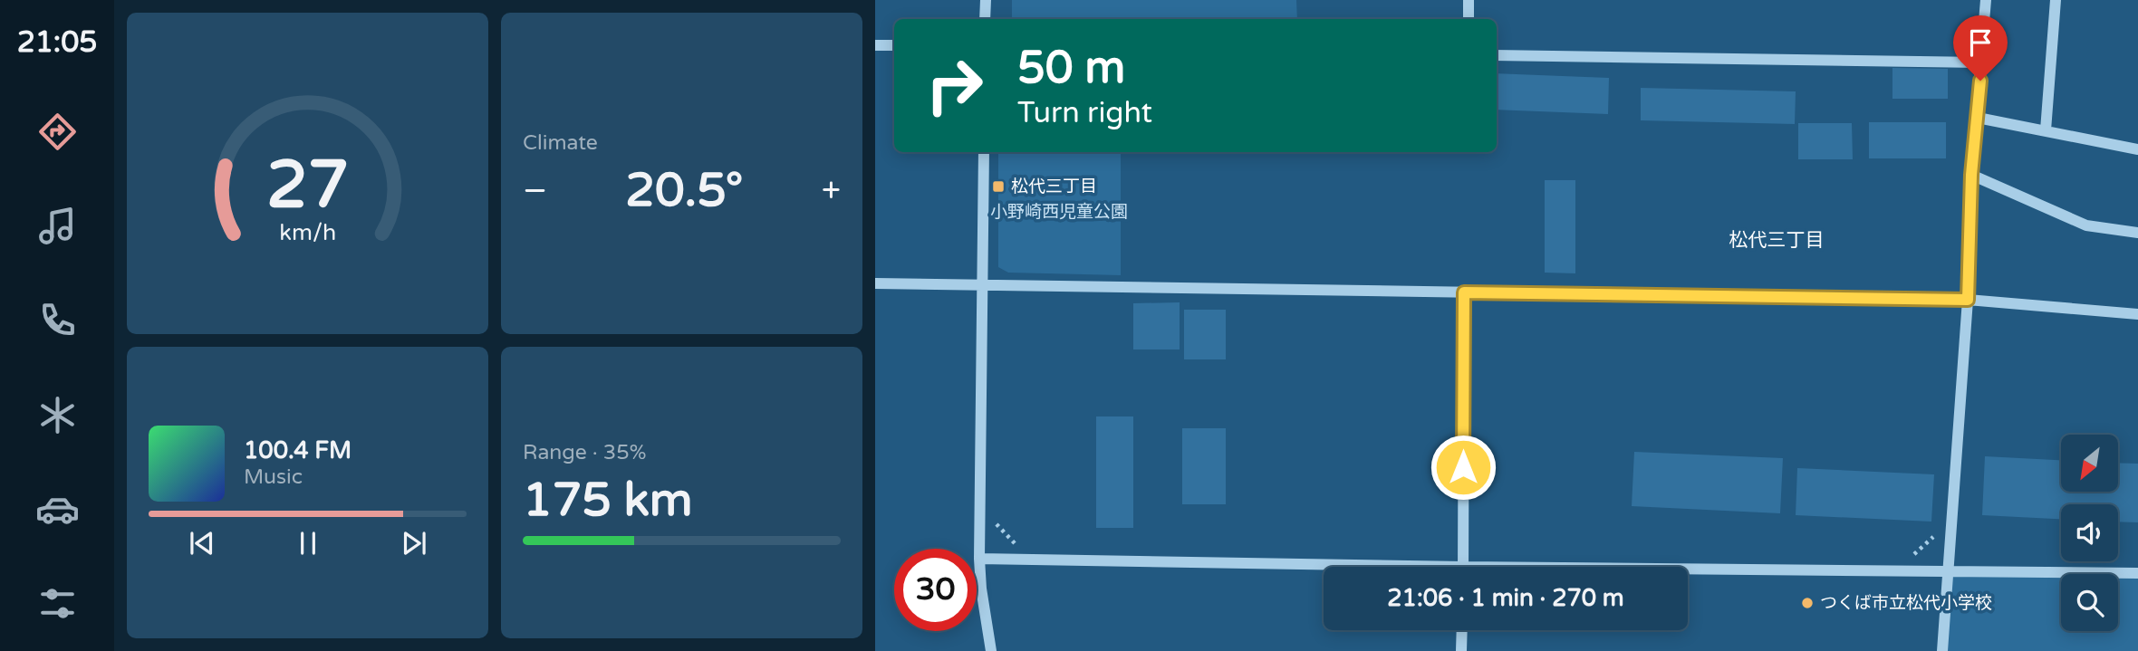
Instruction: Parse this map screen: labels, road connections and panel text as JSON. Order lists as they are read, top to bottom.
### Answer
{
  "districts": ["松代三丁目"],
  "parks": ["小野崎西児童公園"],
  "places": {
    "transit": ["松代三丁目"],
    "other": ["つくば市立松代小学校"]
  },
  "north": "bottom left",
  "page": {
    "tabs": "21:05",
    "tile": [
      "Climate",
      ["Range · 35%", "175 km"]
    ],
    "turn": ["50 m", "Turn right"],
    "heat": ["−", "20.5°", "+"],
    "song": ["100.4 FM", "Music"],
    "limit": "30",
    "trip": "21:06 · 1 min · 270 m",
    "gauge": ["27", "km/h"]
  }
}
